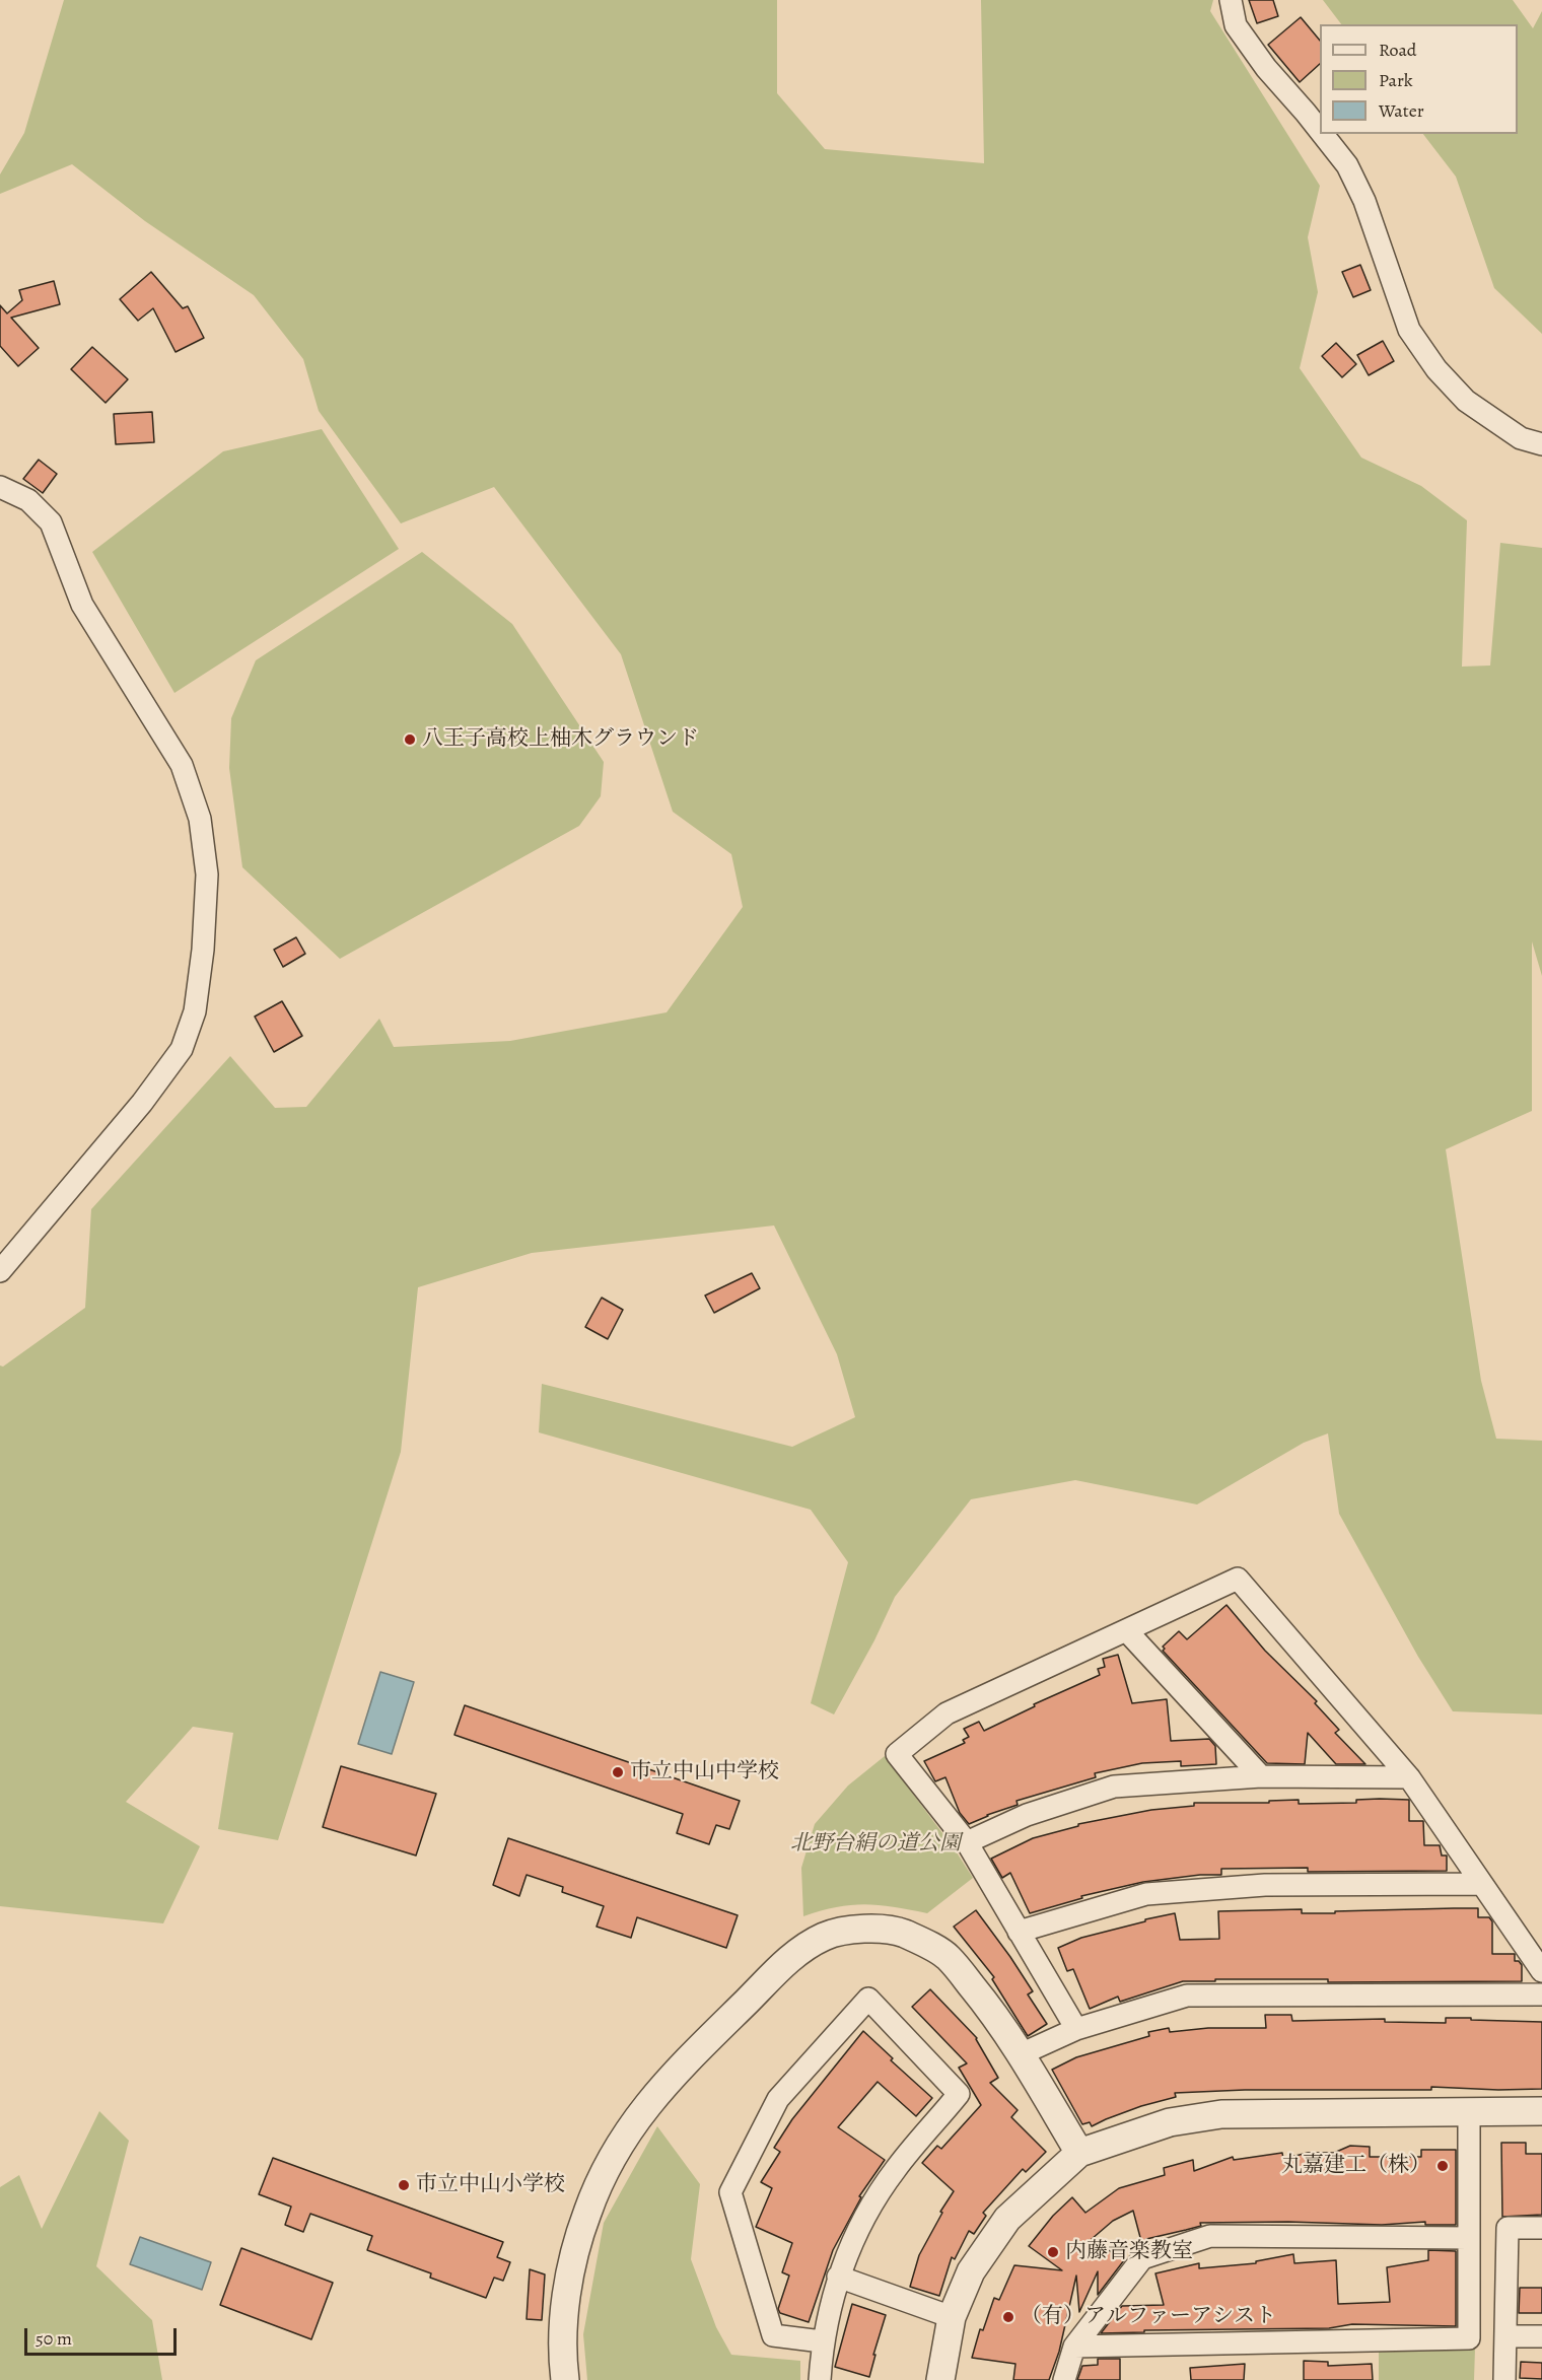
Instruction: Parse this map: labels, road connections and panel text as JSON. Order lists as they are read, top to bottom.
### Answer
{
  "parks": ["北野台絹の道公園"],
  "places": [
    "八王子高校上柚木グラウンド",
    "市立中山中学校",
    "丸嘉建工（株）",
    "市立中山小学校",
    "内藤音楽教室",
    "（有）アルファーアシスト"
  ],
  "legend": ["Road", "Park", "Water"],
  "scale_bar": "50 m"
}
